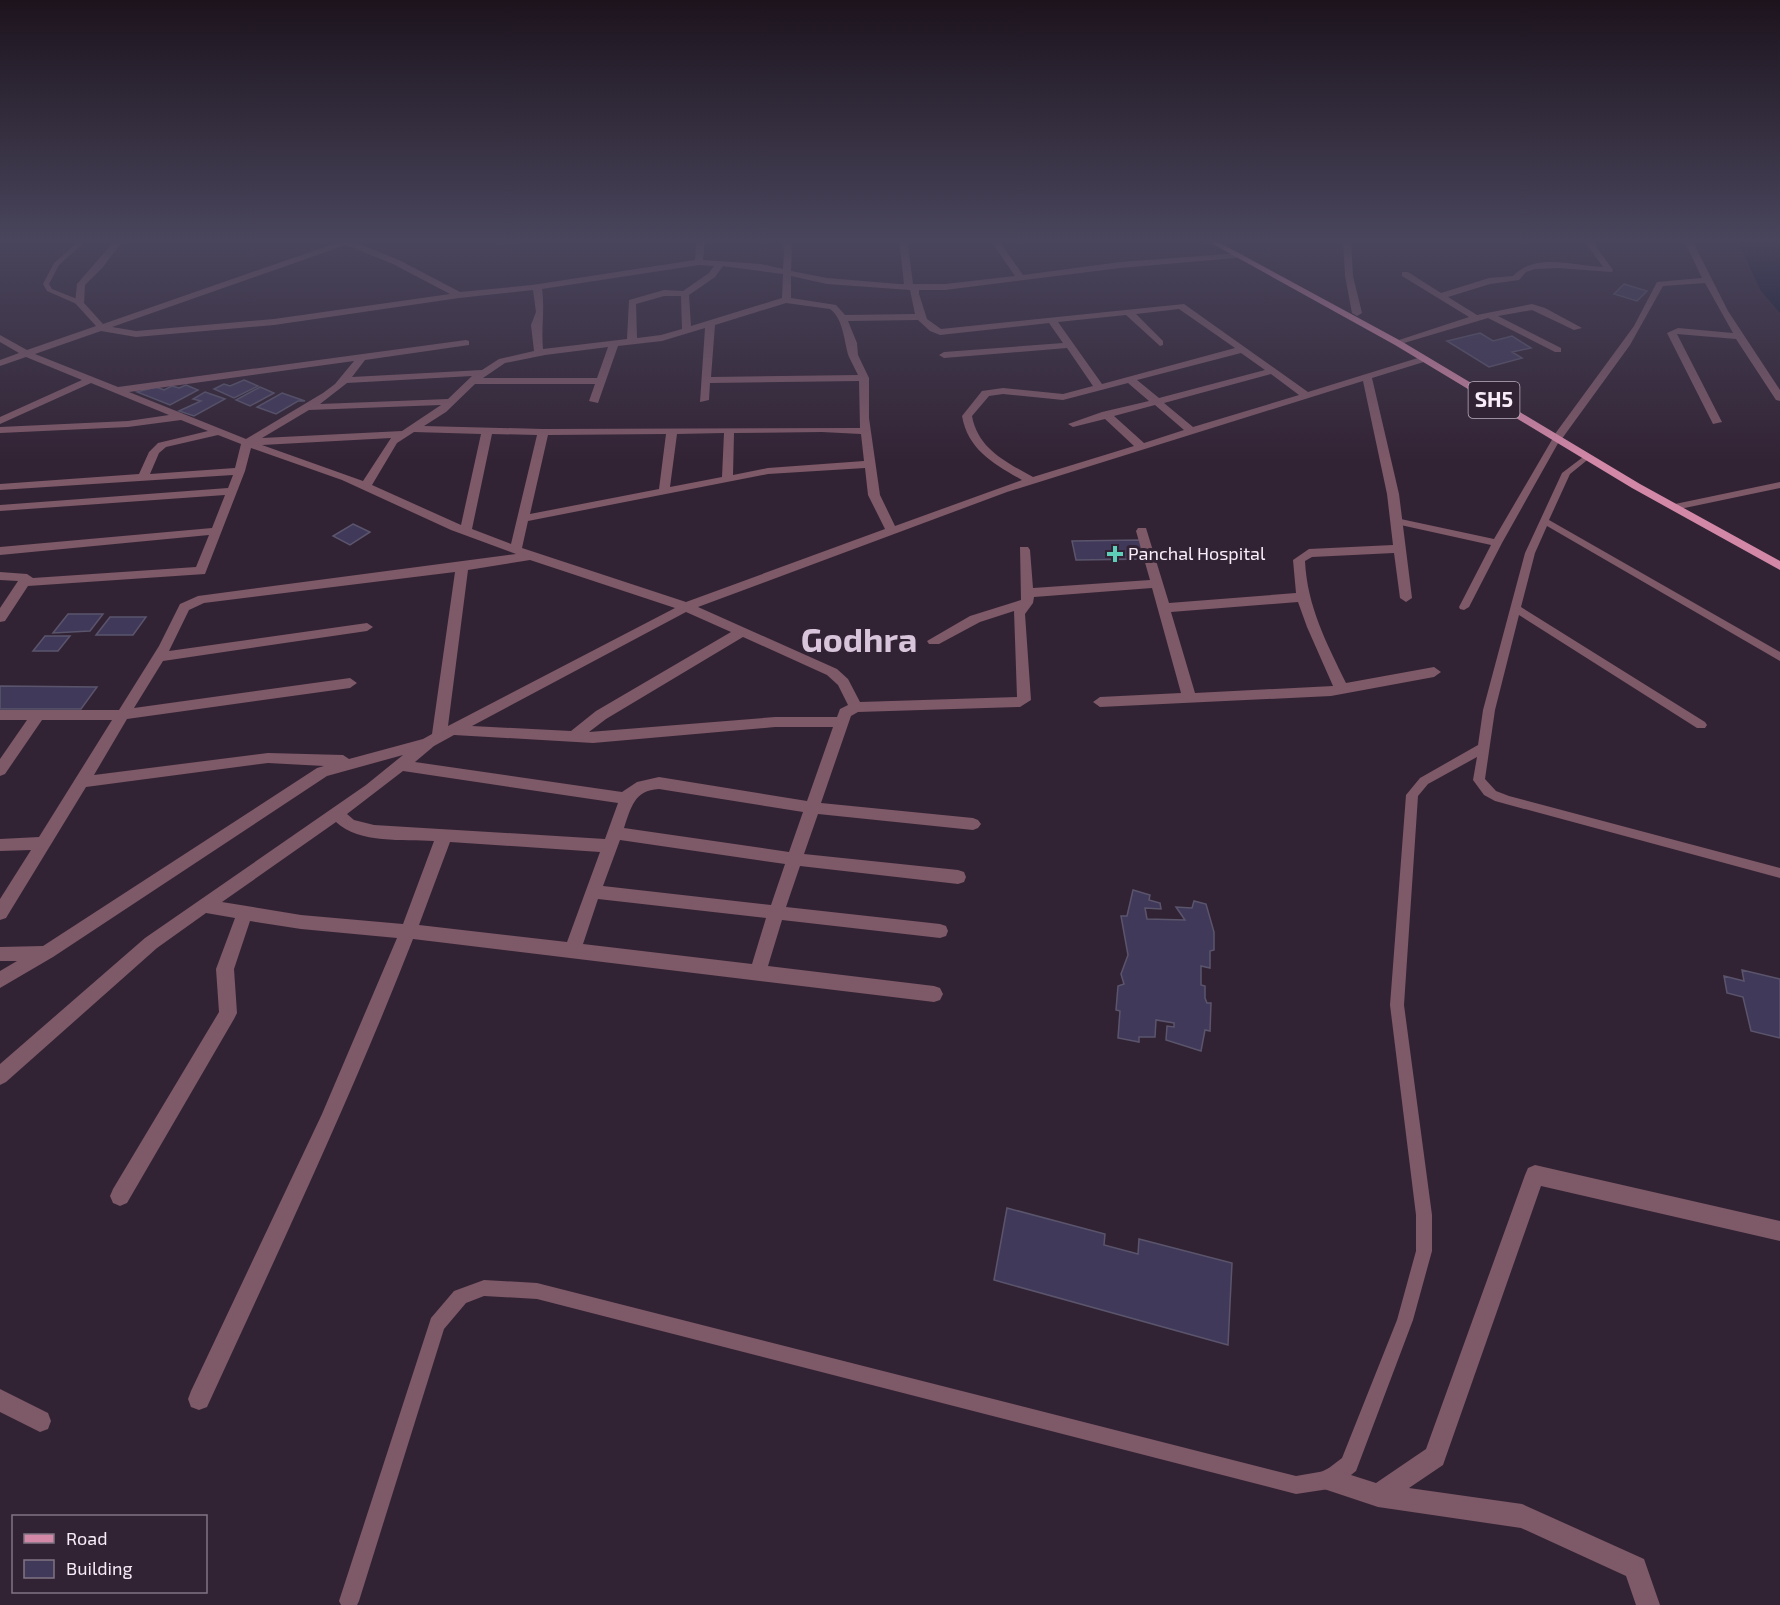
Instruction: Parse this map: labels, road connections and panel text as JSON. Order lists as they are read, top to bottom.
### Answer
{
  "streets": {
    "main road": ["SH5"]
  },
  "districts": ["Godhra"],
  "places": {
    "health": ["Panchal Hospital"]
  },
  "legend": ["Road", "Building"]
}
